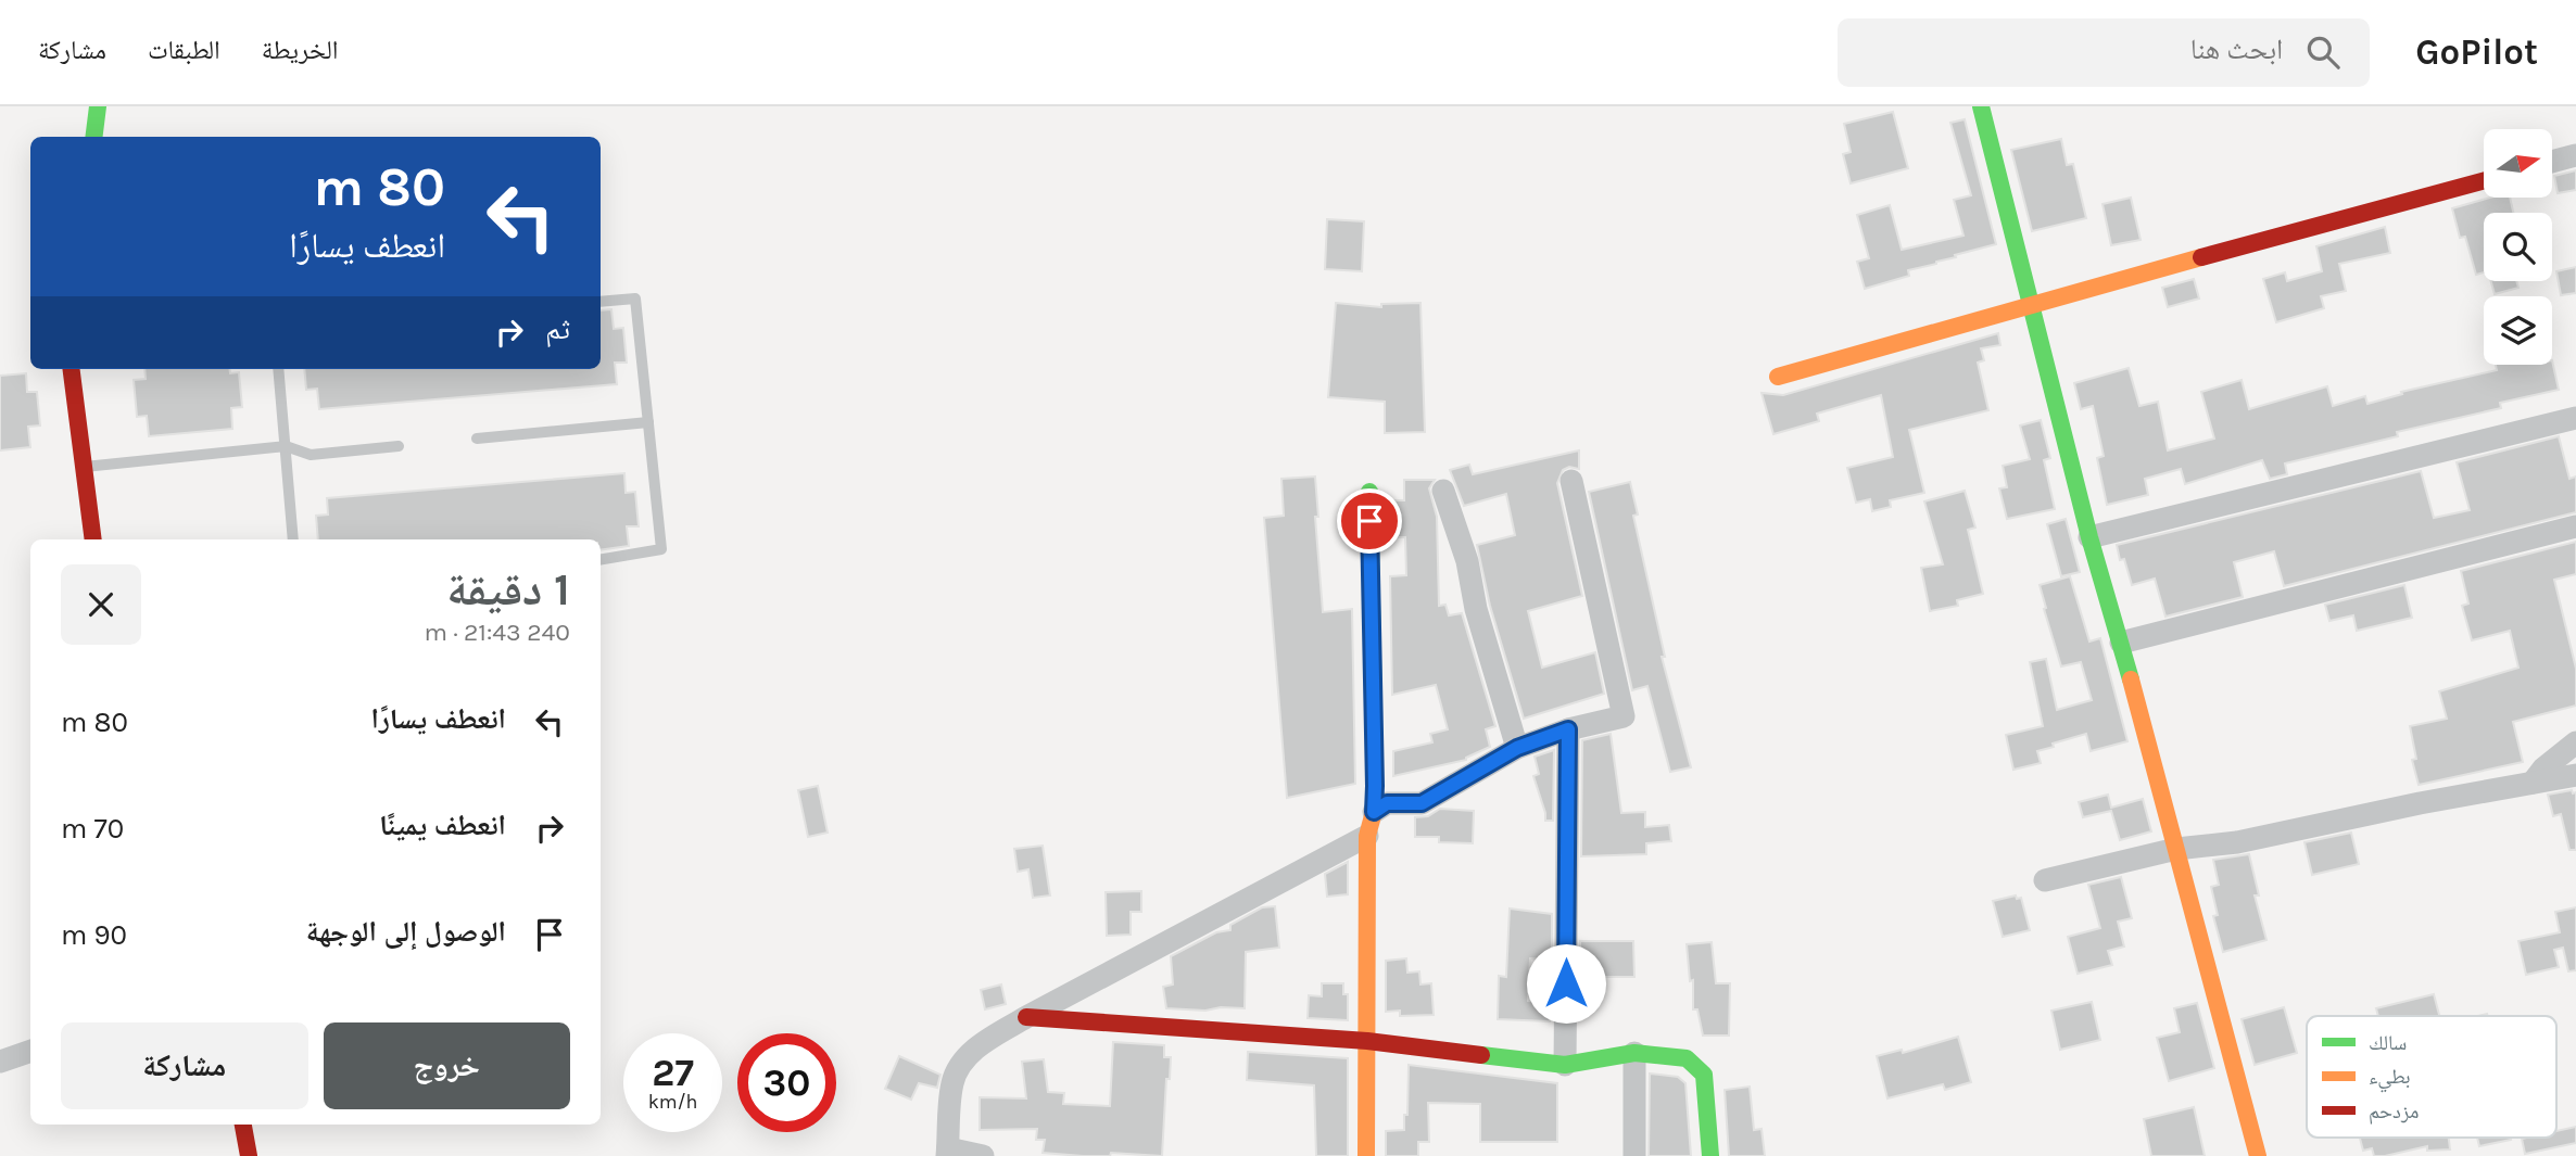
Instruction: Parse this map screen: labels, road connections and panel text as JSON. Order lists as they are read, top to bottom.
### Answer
{
  "legend": ["سالك", "بطيء", "مزدحم"],
  "north": "right",
  "page": {
    "header": "GoPilot",
    "search": "ابحث هنا",
    "nav": ["الخريطة", "الطبقات", "مشاركة"],
    "turn": ["80 m", "انعطف يسارًا"],
    "then": "ثم",
    "heading": ["1 دقيقة", "240 m · 21:43"],
    "list": [
      {
        "name": "انعطف يسارًا",
        "value": "80 m"
      },
      {
        "name": "انعطف يمينًا",
        "value": "70 m"
      },
      {
        "name": "الوصول إلى الوجهة",
        "value": "90 m"
      }
    ],
    "buttons": ["خروج", "مشاركة"],
    "speed": "27 km/h",
    "limit": "30"
  }
}
